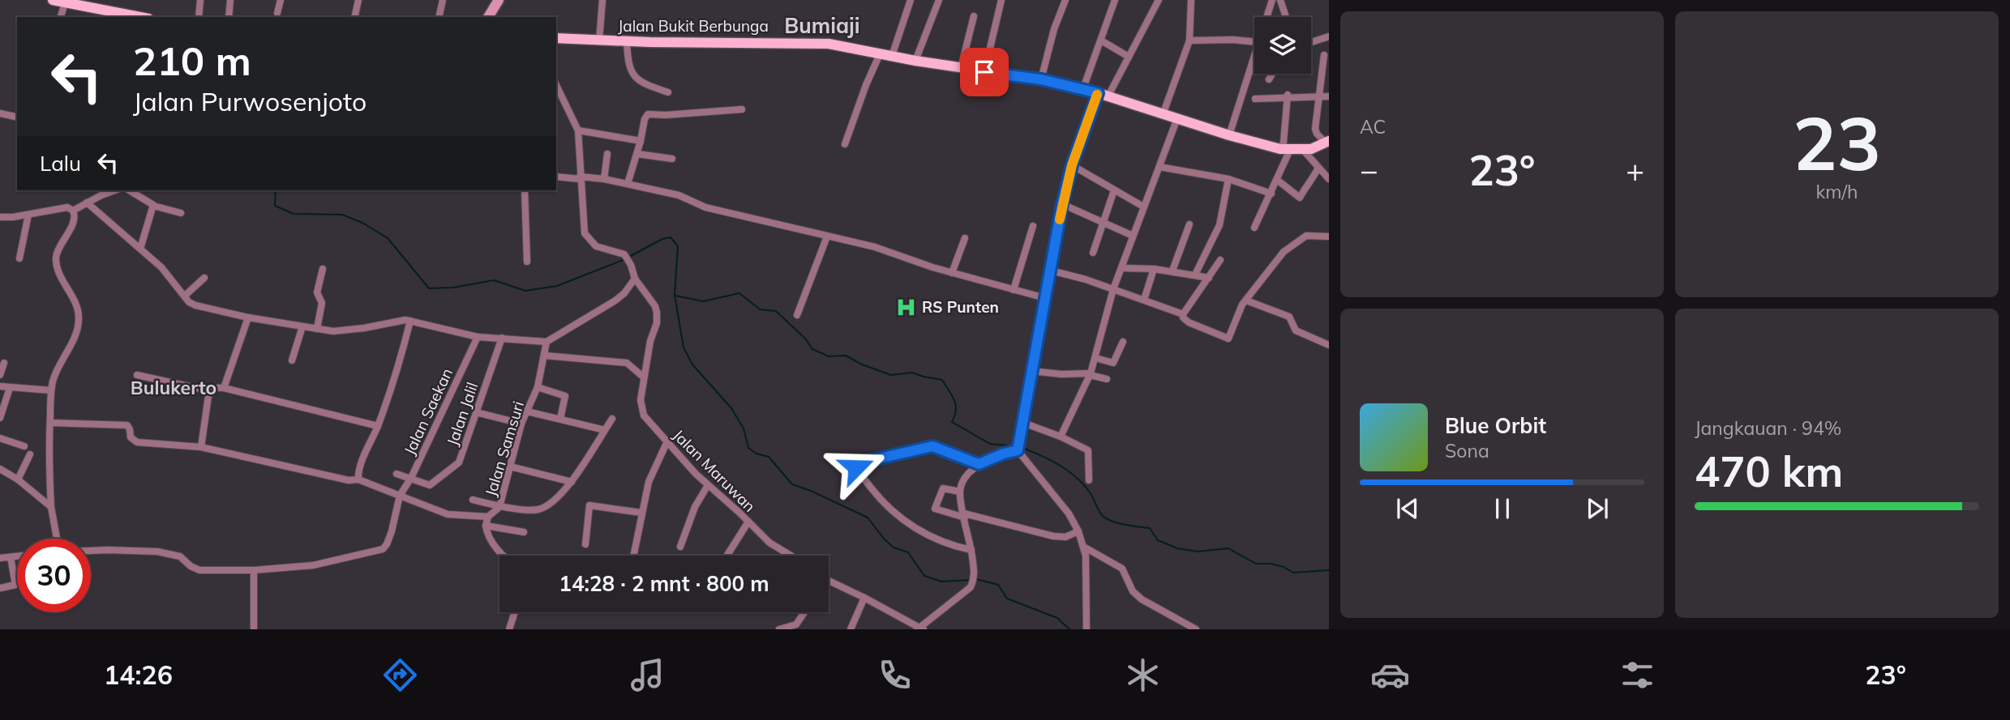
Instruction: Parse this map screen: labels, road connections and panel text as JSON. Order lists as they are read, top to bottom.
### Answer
{
  "streets": {
    "main road": ["Jalan Bukit Berbunga"],
    "street": [
      "Jalan Saekan",
      "Jalan Jalil",
      "Jalan Samsuri",
      "Jalan Maruwan"
    ]
  },
  "crossings": [
    ["Jalan Saekan", "Jalan Jalil"]
  ],
  "districts": ["Bumiaji", "Bulukerto"],
  "places": {
    "hospital": ["RS Punten"]
  },
  "page": {
    "tile": [
      "AC",
      ["23", "km/h"],
      ["Jangkauan · 94%", "470 km"]
    ],
    "turn": ["210 m", "Jalan Purwosenjoto"],
    "then": "Lalu",
    "heat": ["−", "23°", "+"],
    "song": ["Blue Orbit", "Sona"],
    "limit": "30",
    "trip": "14:28 · 2 mnt · 800 m",
    "tabs": ["14:26", "23°"]
  }
}
